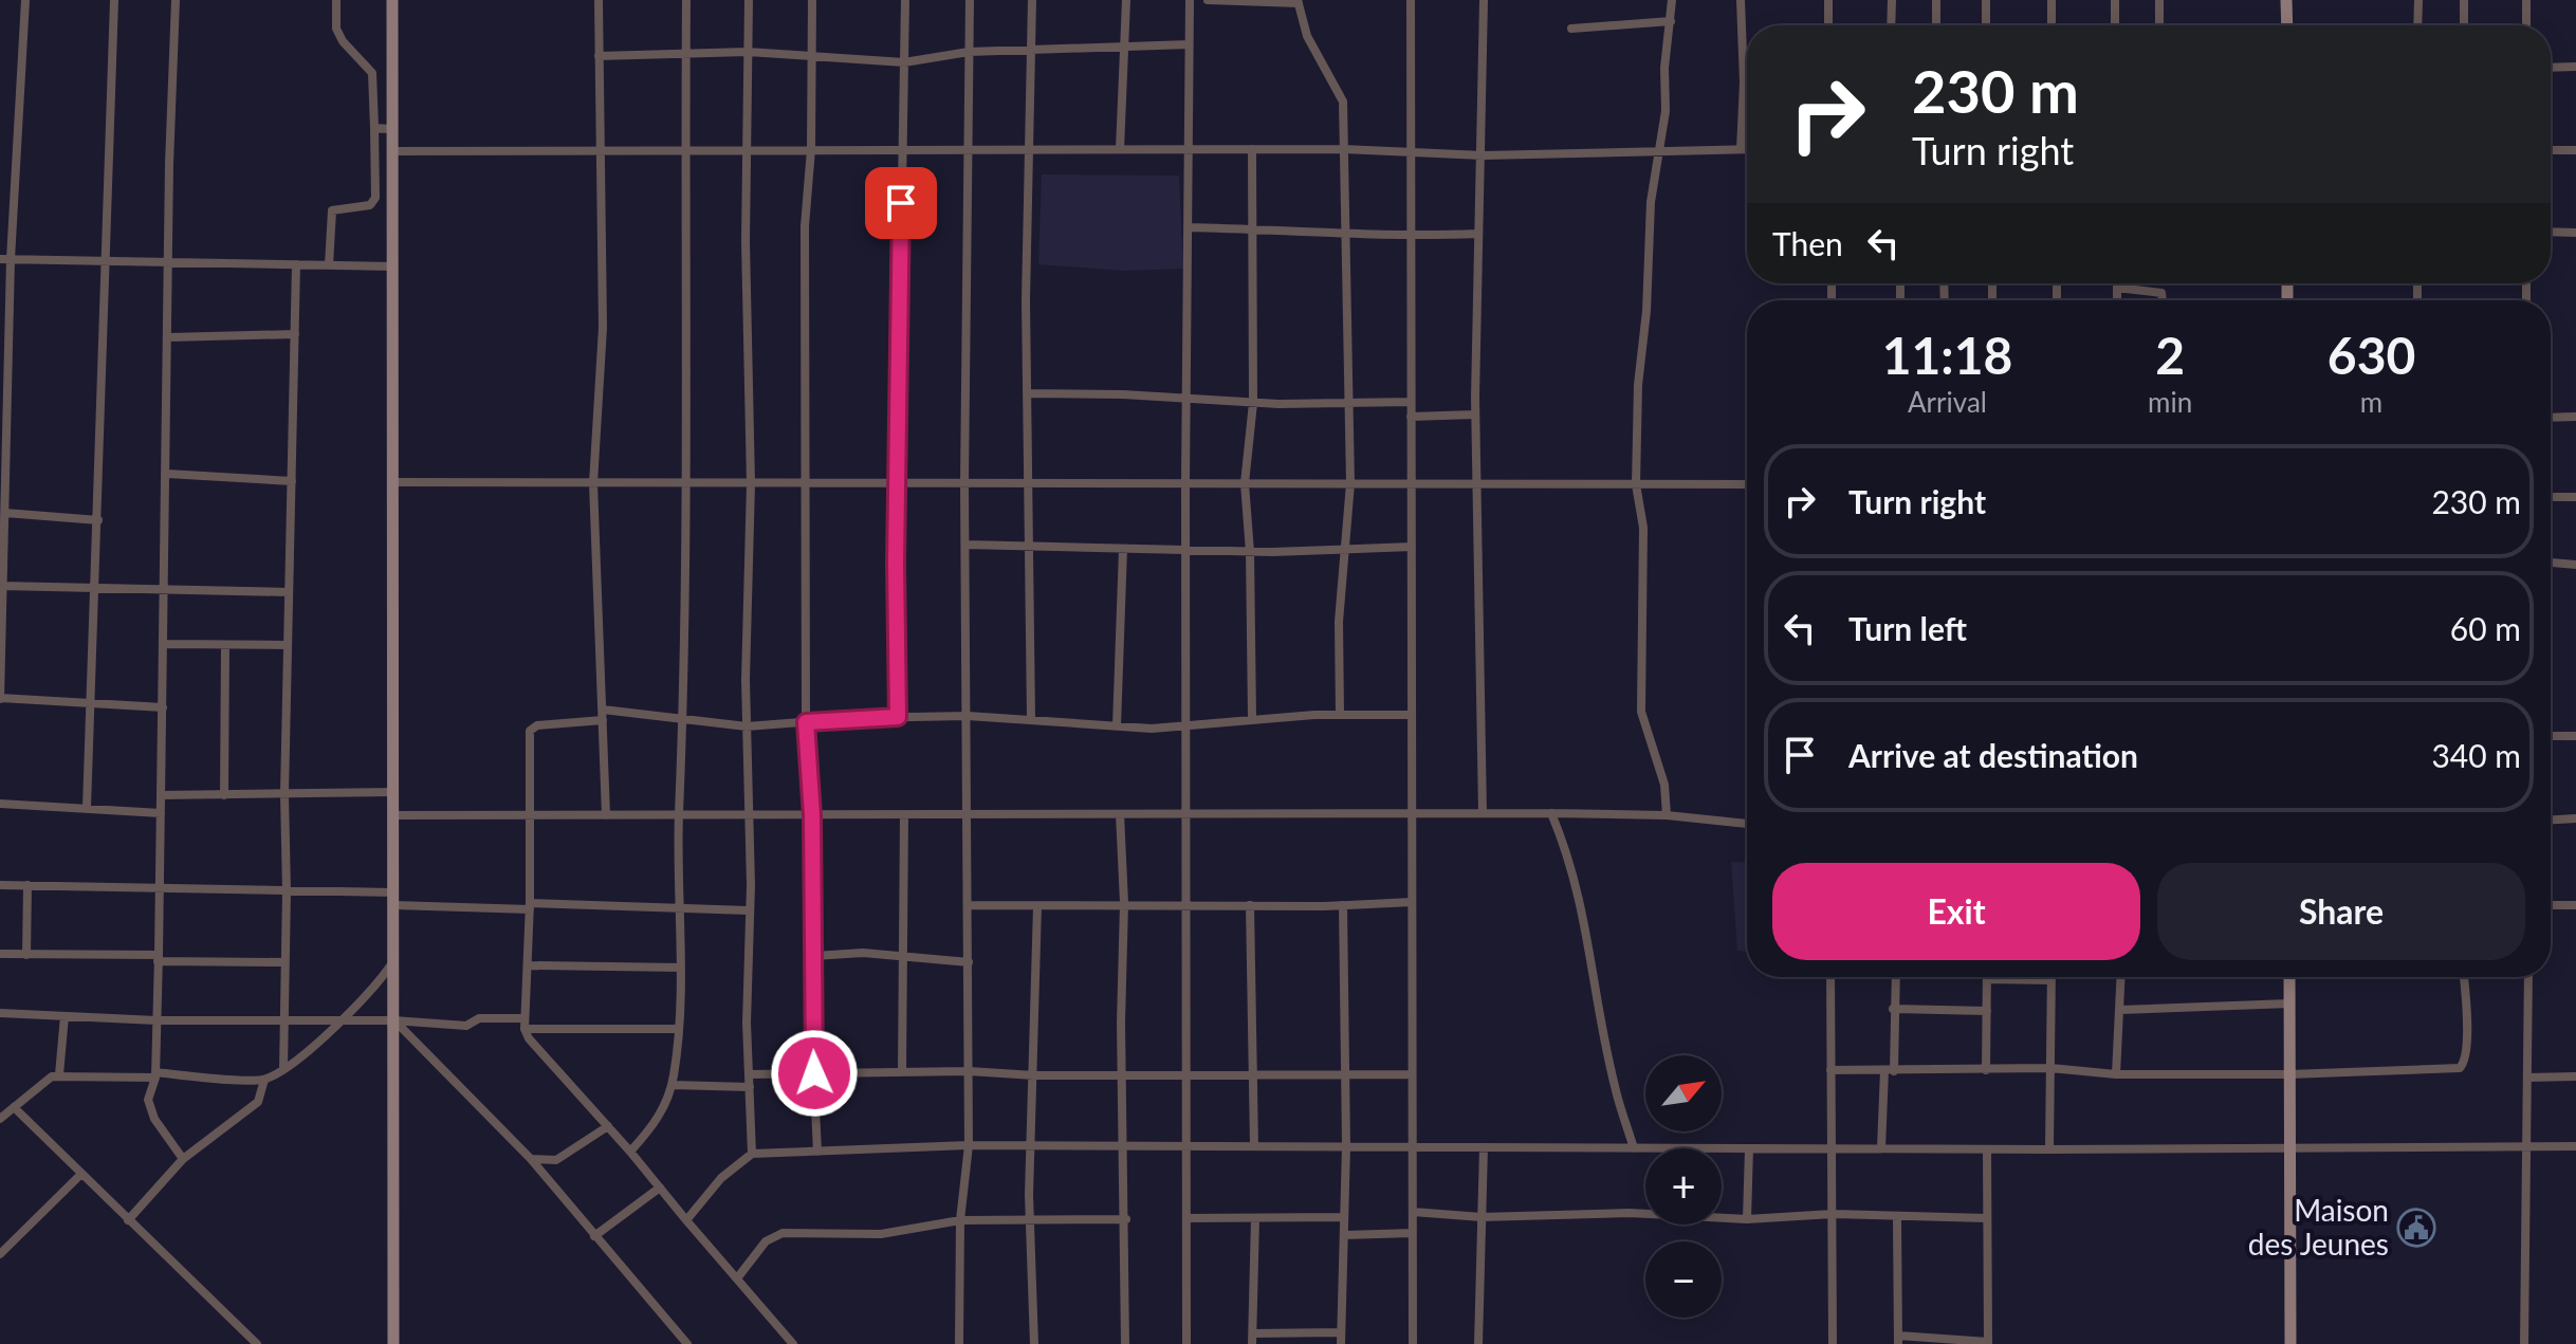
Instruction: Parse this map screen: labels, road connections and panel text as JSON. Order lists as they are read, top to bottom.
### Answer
{
  "places": {
    "public building": ["Maison des Jeunes"]
  },
  "north": "top right",
  "page": {
    "turn": ["230 m", "Turn right"],
    "then": "Then",
    "eta": [
      "11:18",
      "Arrival",
      "2",
      "min",
      "630",
      "m"
    ],
    "list": [
      {
        "name": "Turn right",
        "value": "230 m"
      },
      {
        "name": "Turn left",
        "value": "60 m"
      },
      {
        "name": "Arrive at destination",
        "value": "340 m"
      }
    ],
    "buttons": ["Exit", "Share"],
    "map_buttons": ["+", "−"]
  }
}
